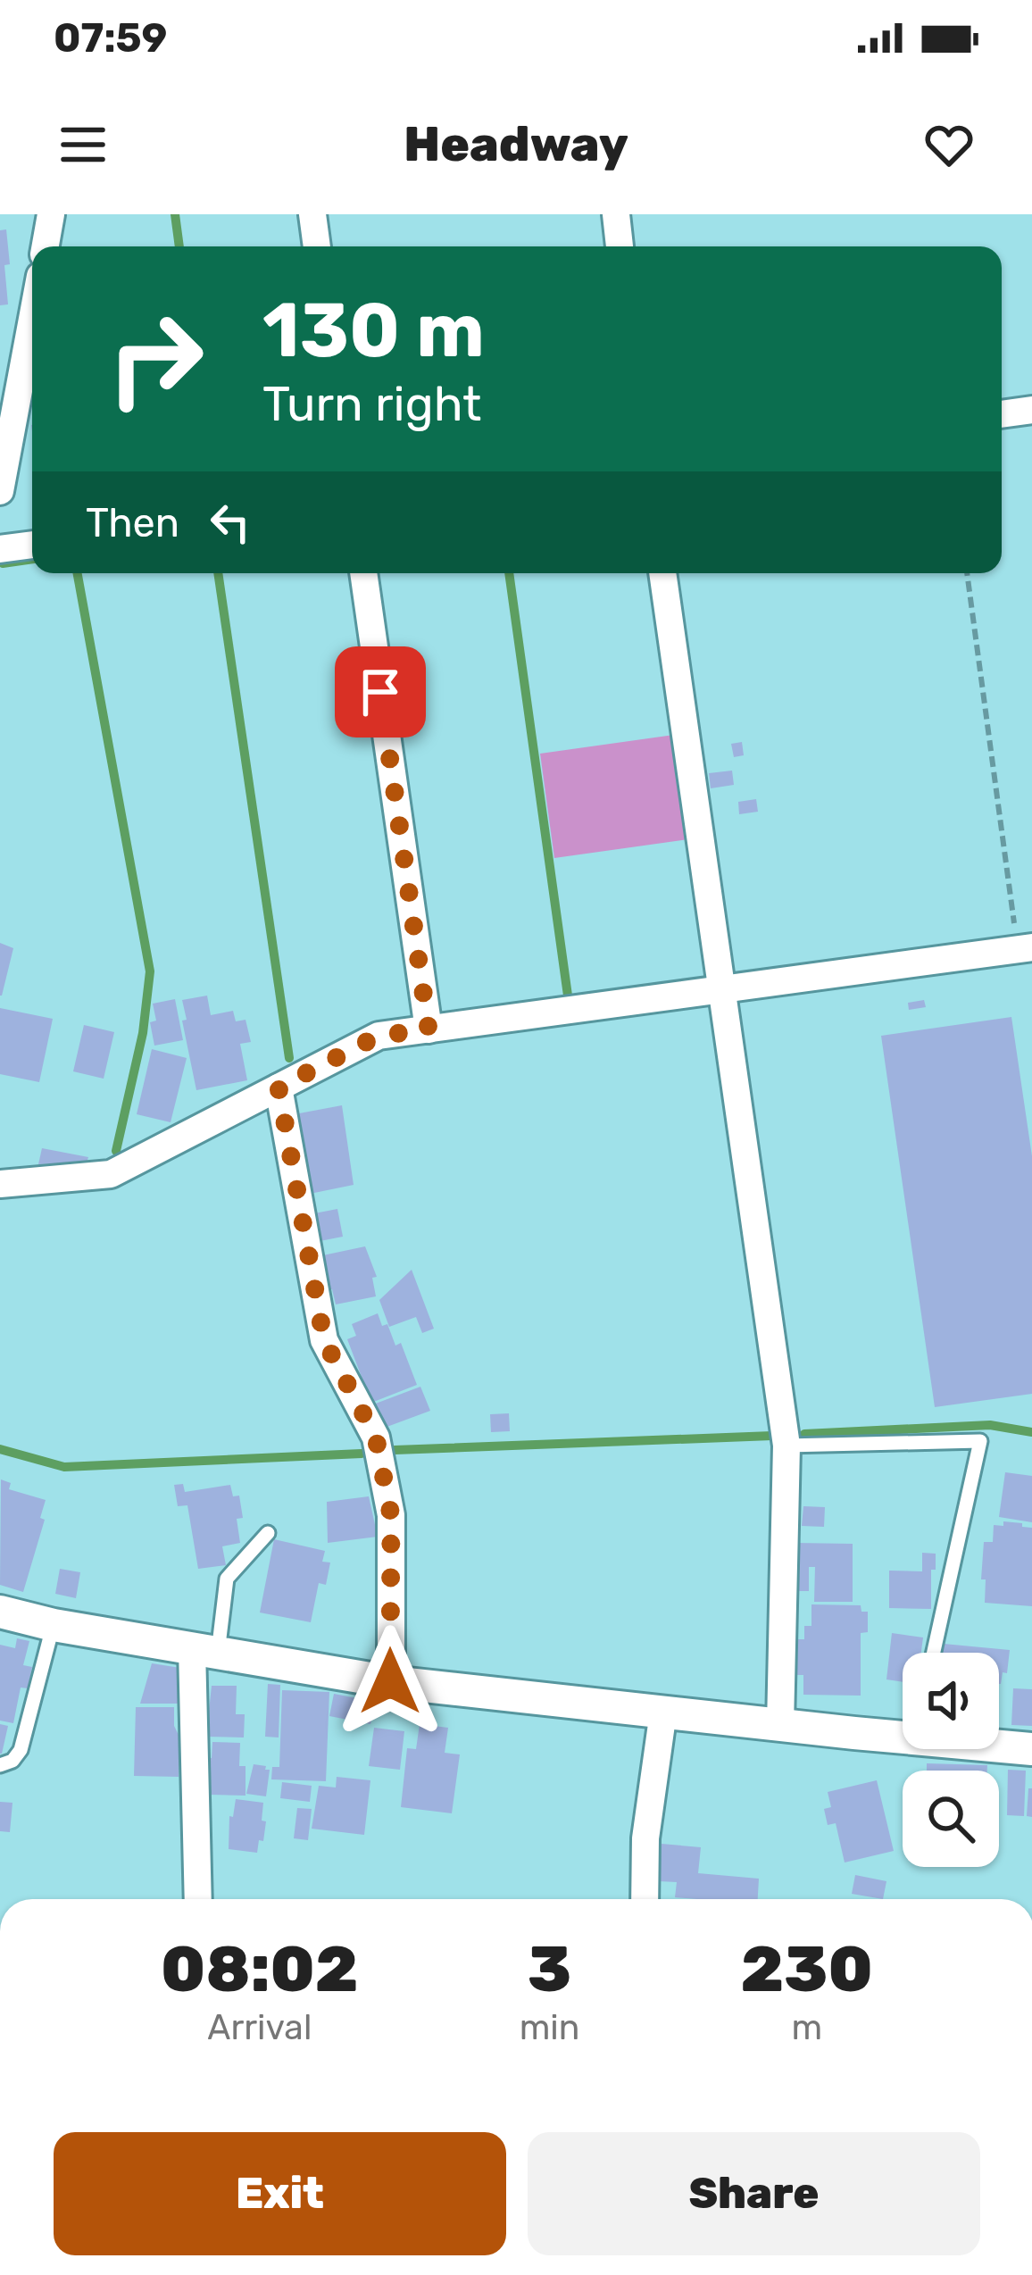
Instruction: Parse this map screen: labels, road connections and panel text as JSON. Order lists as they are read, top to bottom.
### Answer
{
  "page": {
    "status": "07:59",
    "header": "Headway",
    "turn": ["130 m", "Turn right"],
    "then": "Then",
    "eta": [
      "08:02",
      "Arrival",
      "3",
      "min",
      "230",
      "m"
    ],
    "buttons": ["Exit", "Share"]
  }
}
